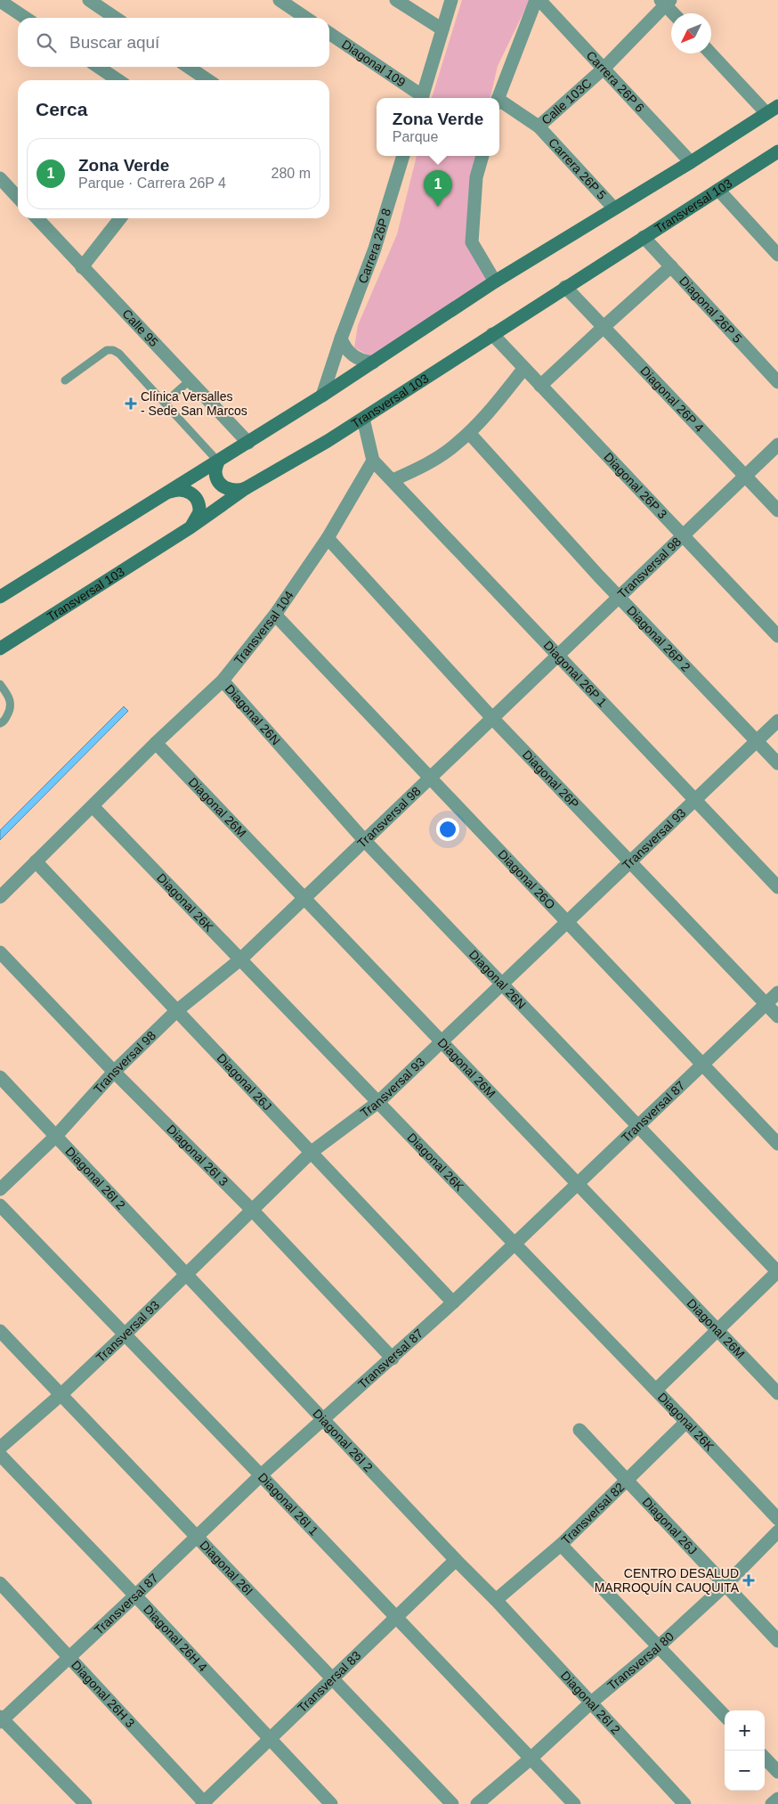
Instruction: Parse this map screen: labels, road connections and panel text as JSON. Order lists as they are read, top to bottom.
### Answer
{
  "streets": {
    "street": [
      "Diagonal 109",
      "Carrera 26P 6",
      "Calle 103C",
      "Carrera 26P 5",
      "Transversal 103",
      "Carrera 26P 8",
      "Diagonal 26P 5",
      "Calle 95",
      "Diagonal 26P 4",
      "Diagonal 26P 3",
      "Transversal 98",
      "Transversal 104",
      "Diagonal 26P 2",
      "Diagonal 26P 1",
      "Diagonal 26N",
      "Diagonal 26P",
      "Diagonal 26M",
      "Transversal 93",
      "Diagonal 26O",
      "Diagonal 26K",
      "Diagonal 26J",
      "Transversal 87",
      "Diagonal 26I 3",
      "Diagonal 26I 2",
      "Diagonal 26I 1",
      "Transversal 82",
      "Diagonal 26I",
      "Diagonal 26H 4",
      "Transversal 80",
      "Transversal 83",
      "Diagonal 26H 3"
    ]
  },
  "crossings": [
    ["Carrera 26P 6", "Calle 103C"],
    ["Calle 103C", "Carrera 26P 5"],
    ["Transversal 103", "Diagonal 26P 5"],
    ["Transversal 103", "Diagonal 26P 4"],
    ["Transversal 103", "Diagonal 26P 3"],
    ["Diagonal 26P 4", "Transversal 98"],
    ["Diagonal 26P 3", "Transversal 98"],
    ["Transversal 98", "Diagonal 26P 2"],
    ["Transversal 98", "Diagonal 26P 1"],
    ["Transversal 98", "Diagonal 26N"],
    ["Transversal 98", "Diagonal 26P"],
    ["Transversal 98", "Diagonal 26M"],
    ["Transversal 98", "Diagonal 26O"],
    ["Transversal 98", "Diagonal 26K"],
    ["Transversal 98", "Diagonal 26J"],
    ["Transversal 98", "Diagonal 26I 3"],
    ["Transversal 98", "Diagonal 26I 2"],
    ["Transversal 104", "Diagonal 26P 1"],
    ["Transversal 104", "Diagonal 26N"],
    ["Transversal 104", "Diagonal 26P"],
    ["Transversal 104", "Diagonal 26M"],
    ["Transversal 104", "Diagonal 26O"],
    ["Transversal 104", "Diagonal 26K"],
    ["Transversal 104", "Diagonal 26J"],
    ["Diagonal 26P 2", "Transversal 93"],
    ["Diagonal 26P 1", "Transversal 93"],
    ["Diagonal 26N", "Transversal 93"],
    ["Diagonal 26N", "Transversal 87"],
    ["Diagonal 26P", "Transversal 93"],
    ["Diagonal 26P", "Transversal 87"],
    ["Diagonal 26M", "Transversal 93"],
    ["Diagonal 26M", "Transversal 87"],
    ["Transversal 93", "Diagonal 26O"],
    ["Transversal 93", "Diagonal 26K"],
    ["Transversal 93", "Diagonal 26J"],
    ["Transversal 93", "Diagonal 26I 3"],
    ["Transversal 93", "Diagonal 26I 2"],
    ["Transversal 93", "Diagonal 26I 1"],
    ["Transversal 93", "Diagonal 26I"],
    ["Diagonal 26O", "Transversal 87"],
    ["Diagonal 26K", "Transversal 87"],
    ["Diagonal 26K", "Transversal 82"],
    ["Diagonal 26J", "Transversal 87"],
    ["Diagonal 26J", "Transversal 82"],
    ["Diagonal 26J", "Transversal 80"],
    ["Transversal 87", "Diagonal 26I 3"],
    ["Transversal 87", "Diagonal 26I 2"],
    ["Transversal 87", "Diagonal 26I 1"],
    ["Transversal 87", "Diagonal 26I"],
    ["Transversal 87", "Diagonal 26H 4"],
    ["Transversal 87", "Diagonal 26H 3"],
    ["Diagonal 26I 2", "Transversal 82"],
    ["Diagonal 26I 2", "Transversal 80"],
    ["Diagonal 26I 2", "Transversal 83"],
    ["Diagonal 26I 1", "Transversal 80"],
    ["Diagonal 26I 1", "Transversal 83"],
    ["Diagonal 26I", "Transversal 83"],
    ["Diagonal 26H 4", "Transversal 83"],
    ["Transversal 83", "Diagonal 26H 3"]
  ],
  "places": {
    "health": ["Clínica Versalles - Sede San Marcos", "CENTRO DESALUD MARROQUÍN CAUQUITA"]
  },
  "north": "bottom left",
  "page": {
    "search": "Buscar aquí",
    "heading": "Cerca",
    "popup": ["Zona Verde", "Parque"],
    "list": [
      {
        "mark": "1",
        "name": "Zona Verde",
        "note": "Parque · Carrera 26P 4",
        "value": "280 m"
      }
    ],
    "pins": "1",
    "map_buttons": ["+", "−"]
  }
}
